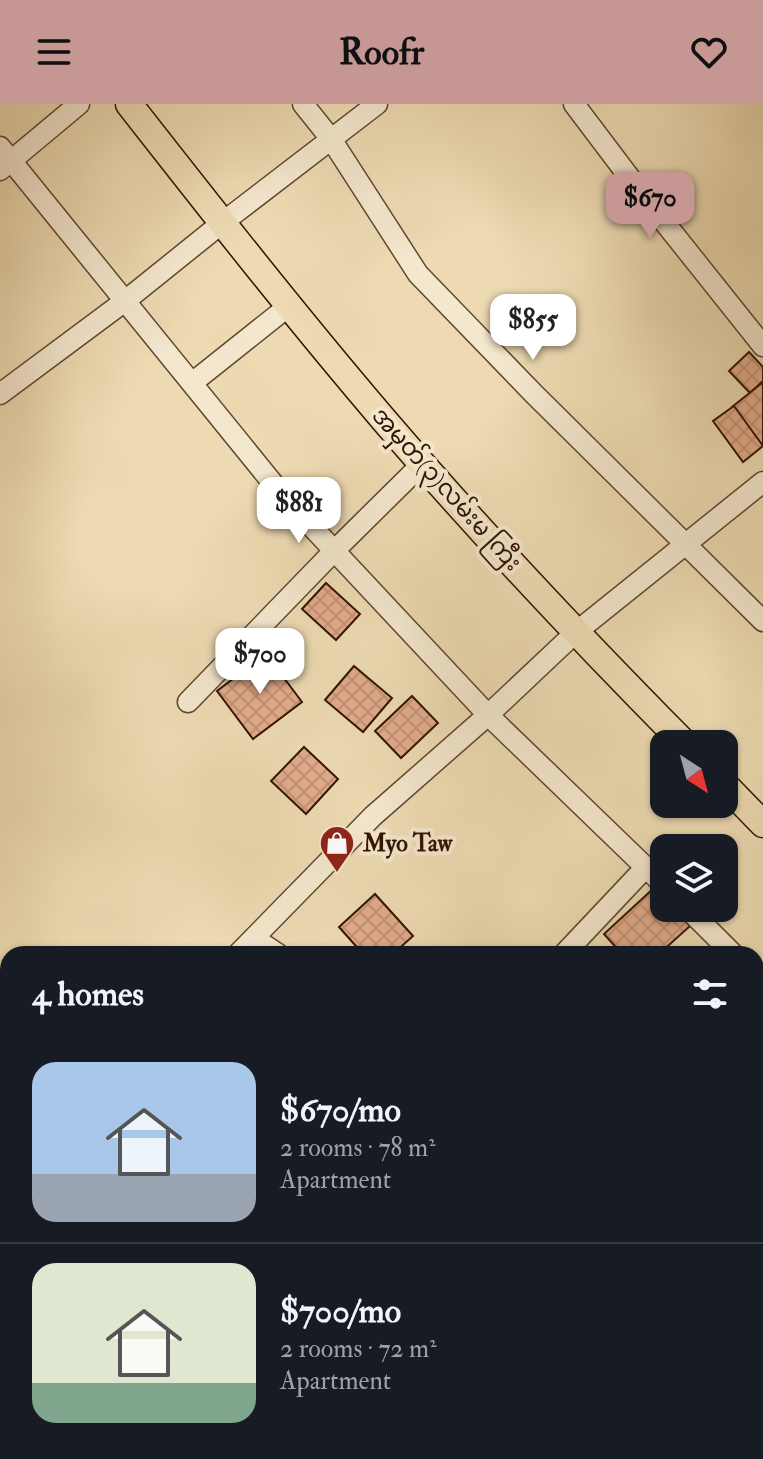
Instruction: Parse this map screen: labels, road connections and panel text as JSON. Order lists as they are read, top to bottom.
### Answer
{
  "streets": {
    "main road": ["အမှတ်(၃)လမ်းမ ကြီး"]
  },
  "places": {
    "shop": ["Myo Taw"]
  },
  "north": "bottom right",
  "page": {
    "header": "Roofr",
    "price": [
      "$670",
      "$855",
      "$881",
      "$700"
    ],
    "heading": "4 homes",
    "list": [
      {
        "name": "$670/mo",
        "note": "2 rooms · 78 m² · Apartment"
      },
      {
        "name": "$700/mo",
        "note": "2 rooms · 72 m² · Apartment"
      }
    ]
  }
}
